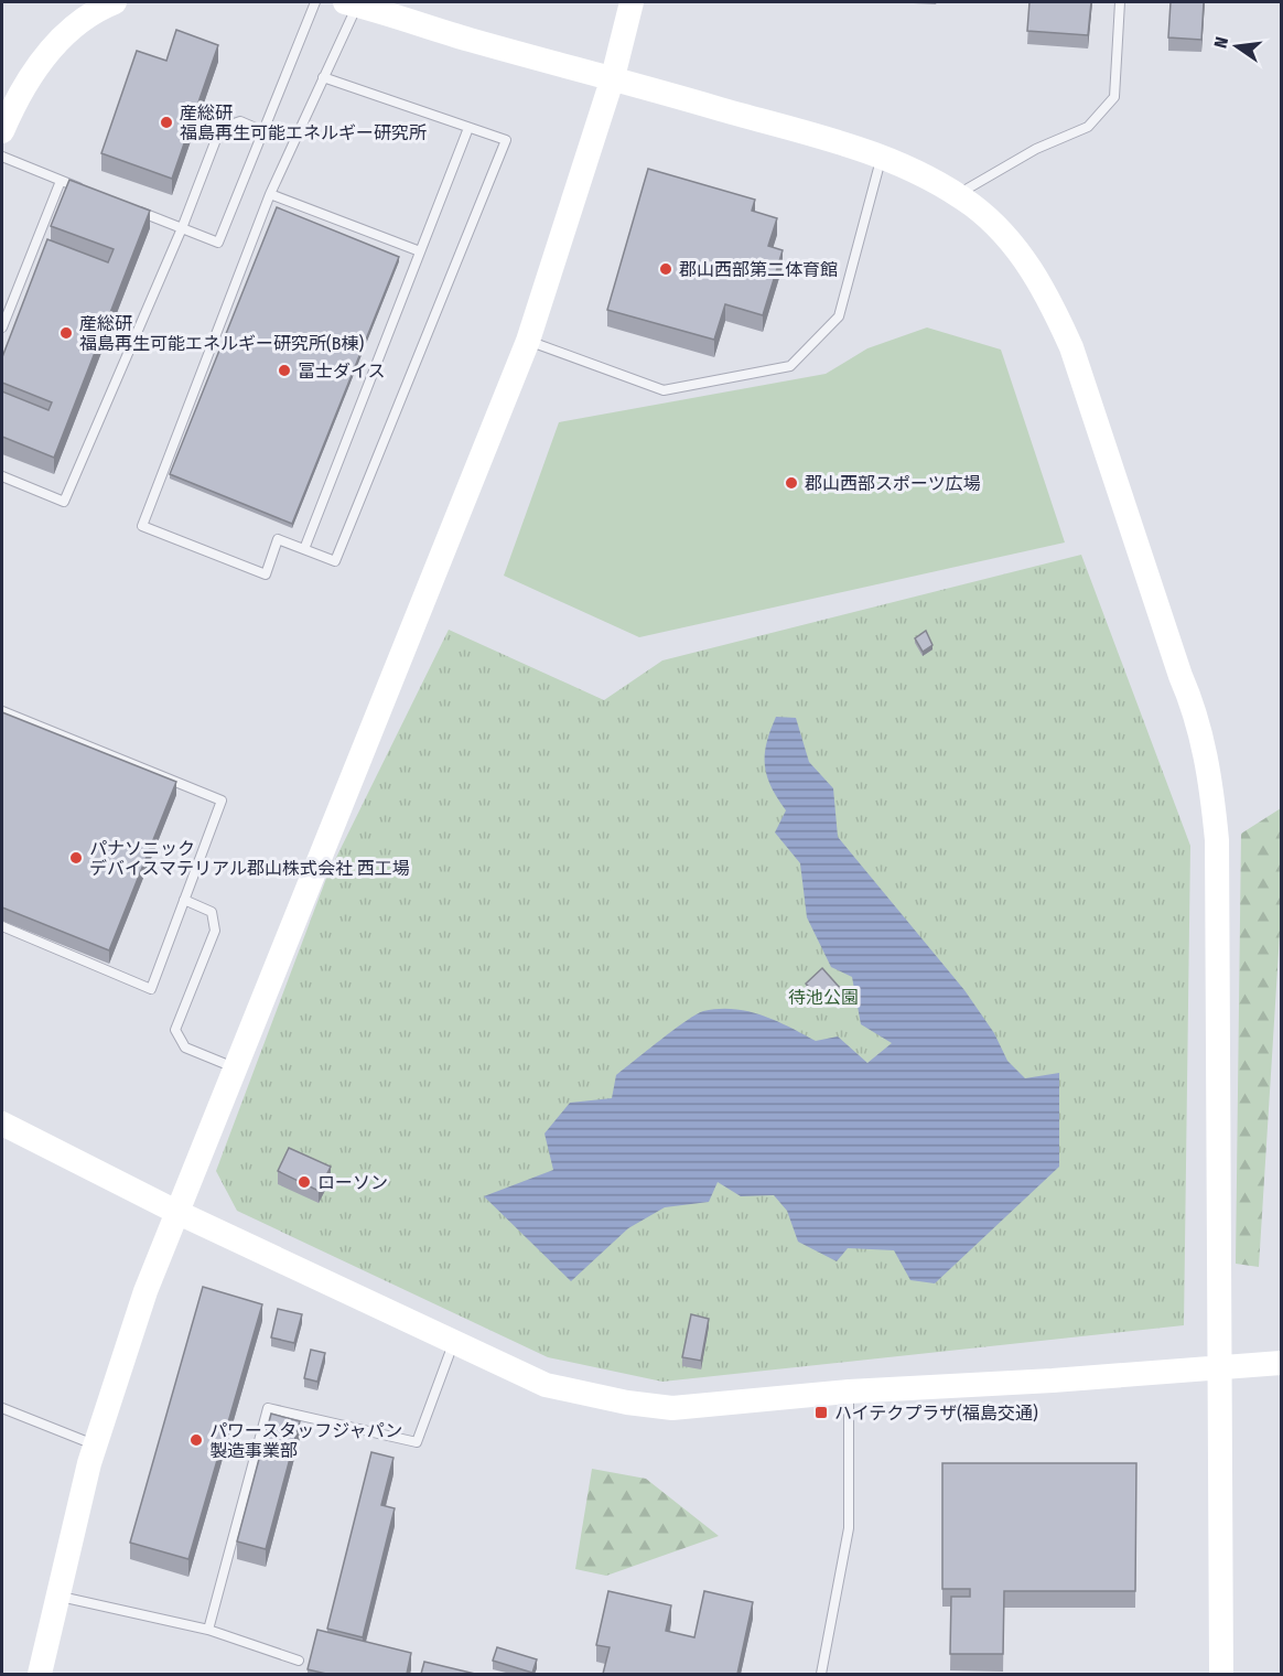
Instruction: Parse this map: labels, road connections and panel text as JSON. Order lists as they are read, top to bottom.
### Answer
{
  "parks": ["待池公園"],
  "places": {
    "other": [
      "産総研 福島再生可能エネルギー研究所",
      "郡山西部第二体育館",
      "産総研 福島再生可能エネルギー研究所(B棟)",
      "冨士ダイス",
      "郡山西部スポーツ広場",
      "パナソニック デバイスマテリアル郡山株式会社 西工場",
      "ローソン",
      "パワースタッフジャパン 製造事業部"
    ],
    "transit": ["ハイテクプラザ(福島交通)"]
  },
  "north": "left"
}
